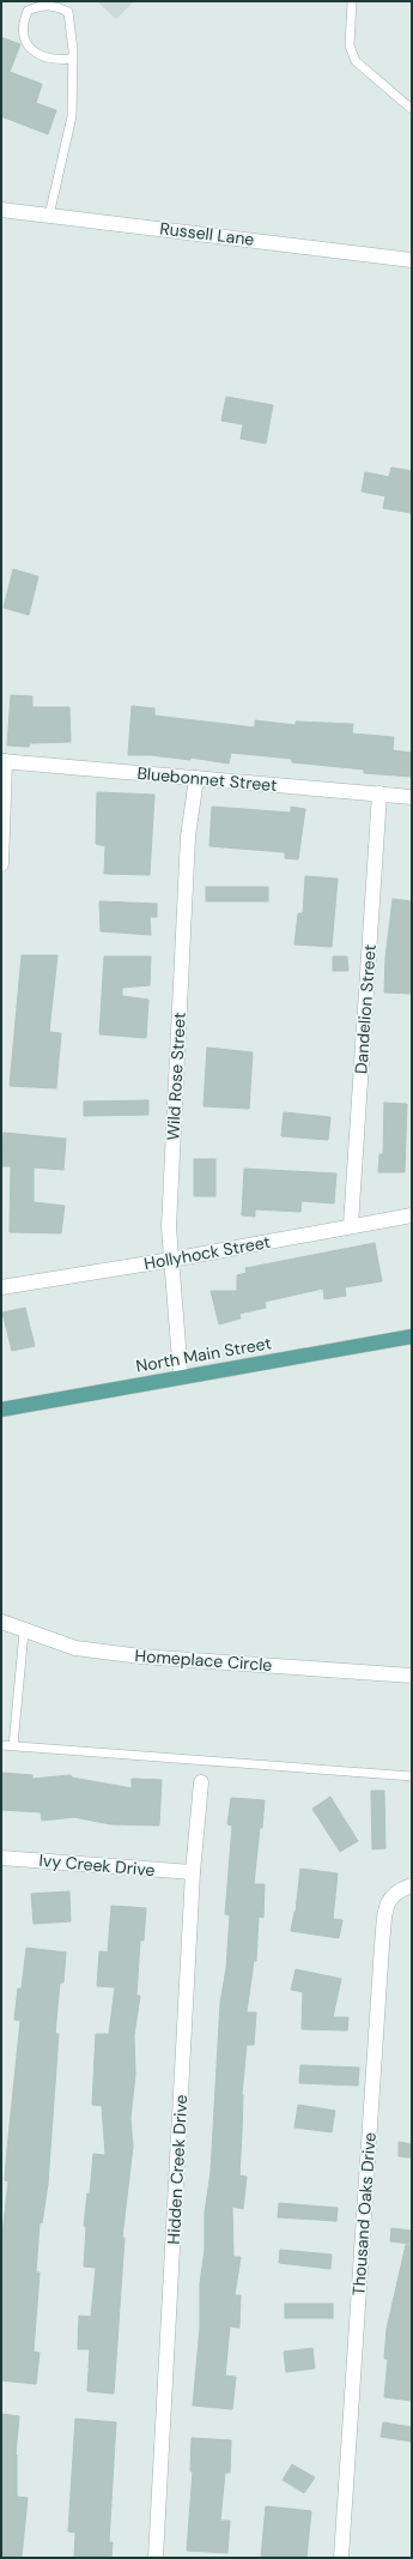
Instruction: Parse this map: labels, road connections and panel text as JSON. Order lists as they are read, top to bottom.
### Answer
{
  "streets": {
    "main road": ["North Main Street"],
    "street": [
      "Russell Lane",
      "Bluebonnet Street",
      "Dandelion Street",
      "Wild Rose Street",
      "Hollyhock Street",
      "Homeplace Circle",
      "Ivy Creek Drive",
      "Hidden Creek Drive",
      "Thousand Oaks Drive"
    ]
  },
  "crossings": [
    ["Bluebonnet Street", "Dandelion Street"],
    ["Bluebonnet Street", "Wild Rose Street"],
    ["Dandelion Street", "Hollyhock Street"],
    ["Wild Rose Street", "Hollyhock Street"],
    ["Wild Rose Street", "North Main Street"],
    ["Ivy Creek Drive", "Hidden Creek Drive"]
  ]
}
